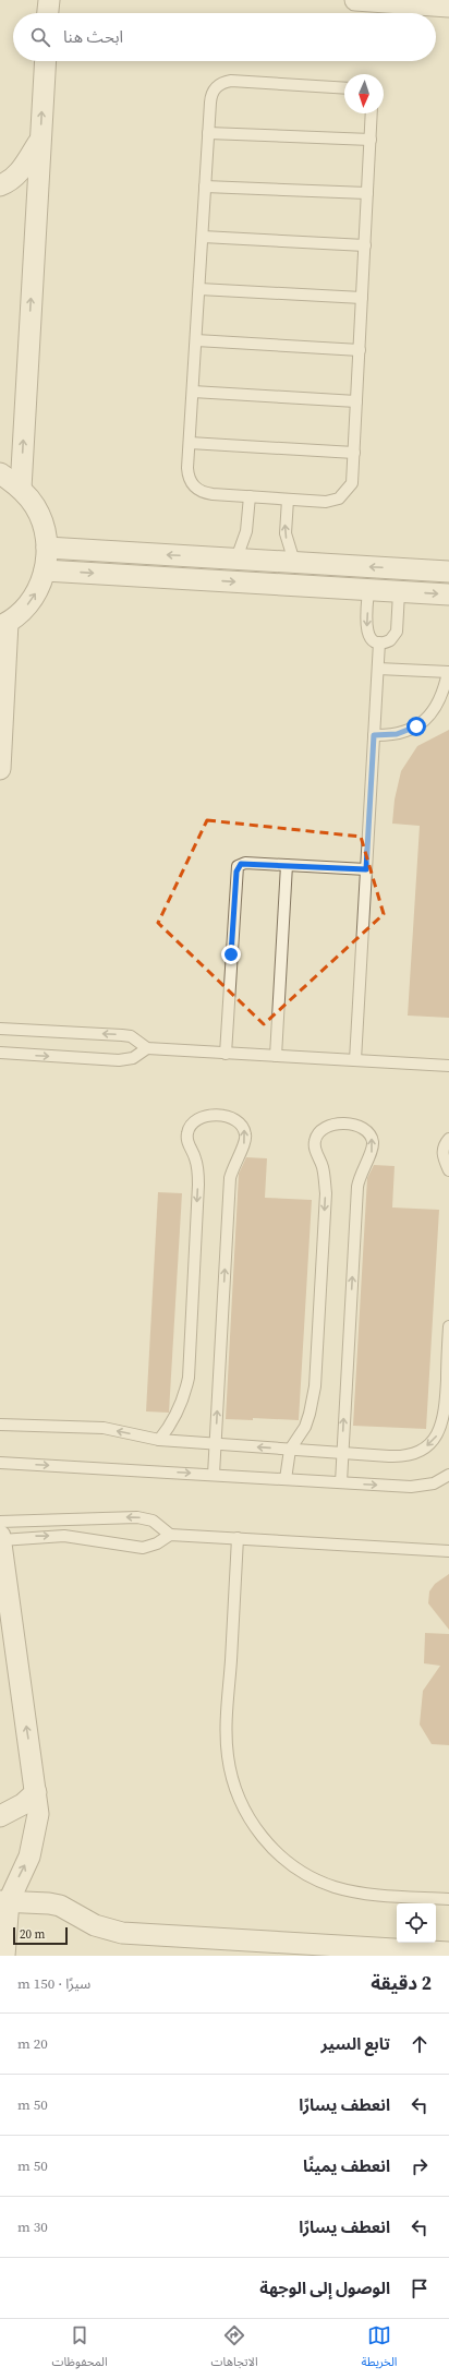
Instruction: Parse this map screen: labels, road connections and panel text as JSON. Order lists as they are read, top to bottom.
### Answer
{
  "scale_bar": "20 m",
  "north": "bottom",
  "page": {
    "search": "ابحث هنا",
    "scale": "20 m",
    "heading": ["2 دقيقة", "سيرًا · 150 m"],
    "list": [
      ["تابع السير", "20 m"],
      ["انعطف يسارًا", "50 m"],
      ["انعطف يمينًا", "50 m"],
      ["انعطف يسارًا", "30 m"],
      "الوصول إلى الوجهة"
    ],
    "nav": ["الخريطة", "الاتجاهات", "المحفوظات"]
  }
}
